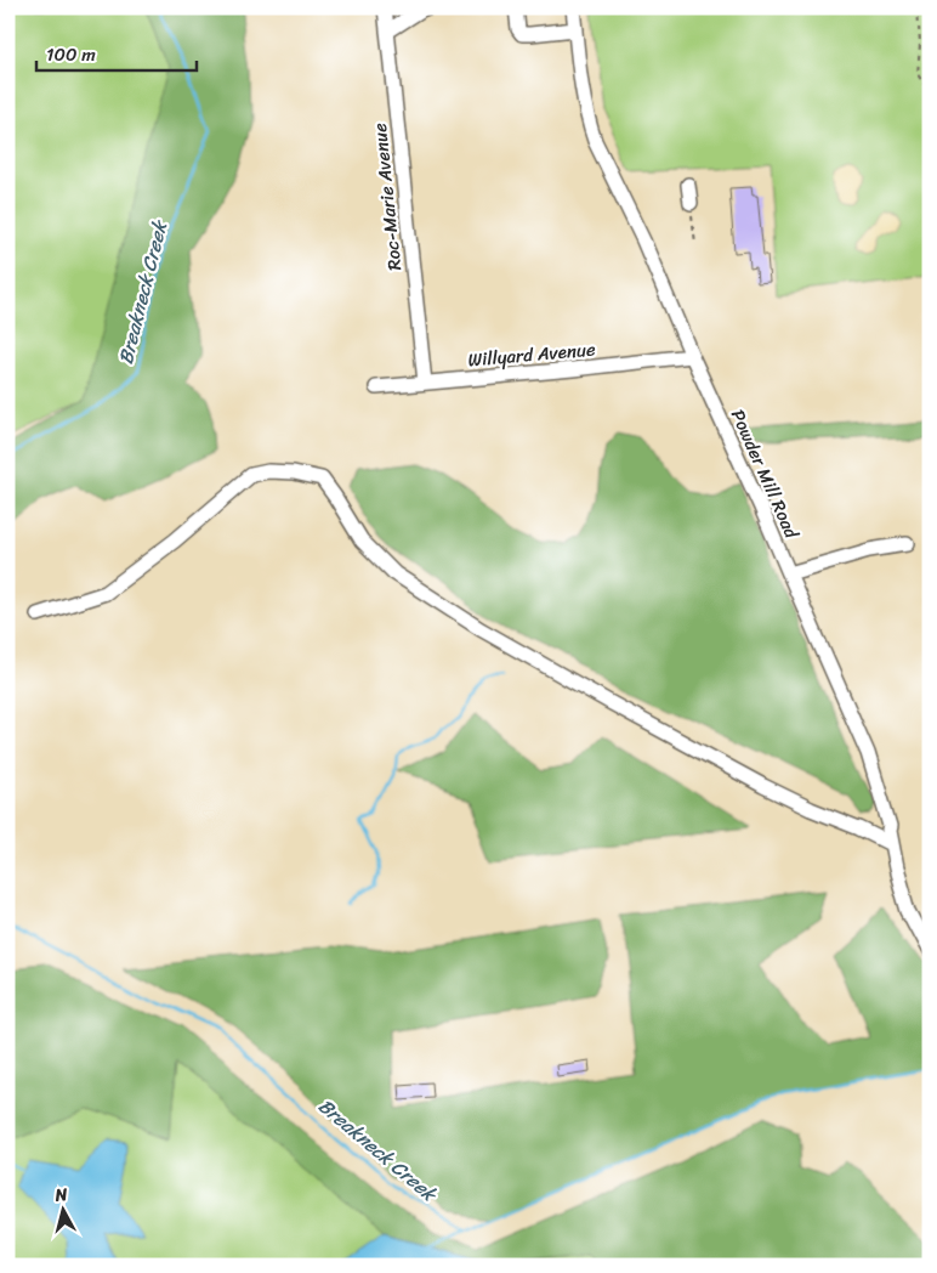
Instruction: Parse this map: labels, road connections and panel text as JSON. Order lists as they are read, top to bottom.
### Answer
{
  "streets": {
    "street": ["Roc-Marie Avenue", "Willyard Avenue", "Powder Mill Road"]
  },
  "crossings": [
    ["Roc-Marie Avenue", "Willyard Avenue"],
    ["Willyard Avenue", "Powder Mill Road"]
  ],
  "water": ["Breakneck Creek"],
  "scale_bar": "100 m",
  "north": "top"
}
